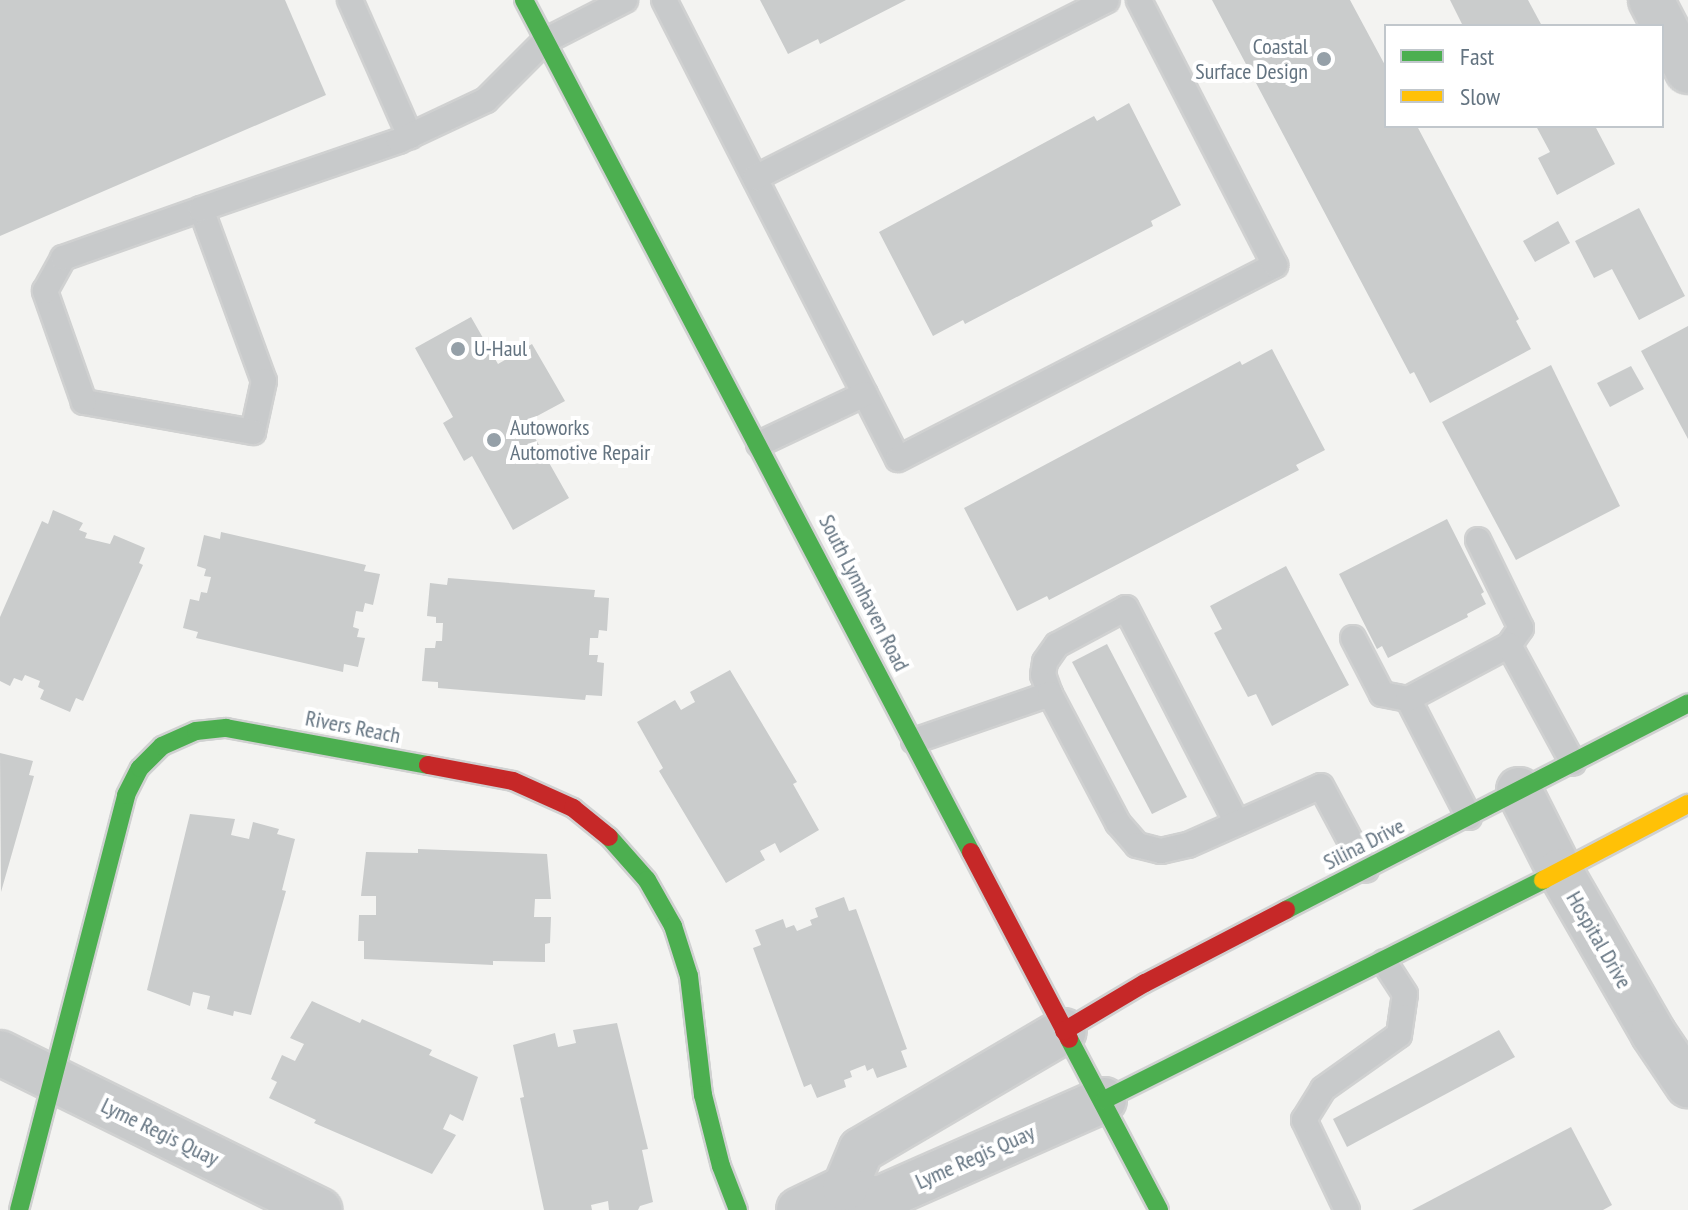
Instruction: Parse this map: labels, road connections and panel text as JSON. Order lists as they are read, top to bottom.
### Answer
{
  "streets": {
    "street": [
      "South Lynnhaven Road",
      "Rivers Reach",
      "Silina Drive",
      "Hospital Drive",
      "Lyme Regis Quay"
    ]
  },
  "crossings": [
    ["South Lynnhaven Road", "Silina Drive"],
    ["South Lynnhaven Road", "Lyme Regis Quay"],
    ["Rivers Reach", "Lyme Regis Quay"],
    ["Silina Drive", "Hospital Drive"]
  ],
  "places": ["Coastal Surface Design", "U-Haul", "Autoworks Automotive Repair"],
  "legend": ["Fast", "Slow"]
}
